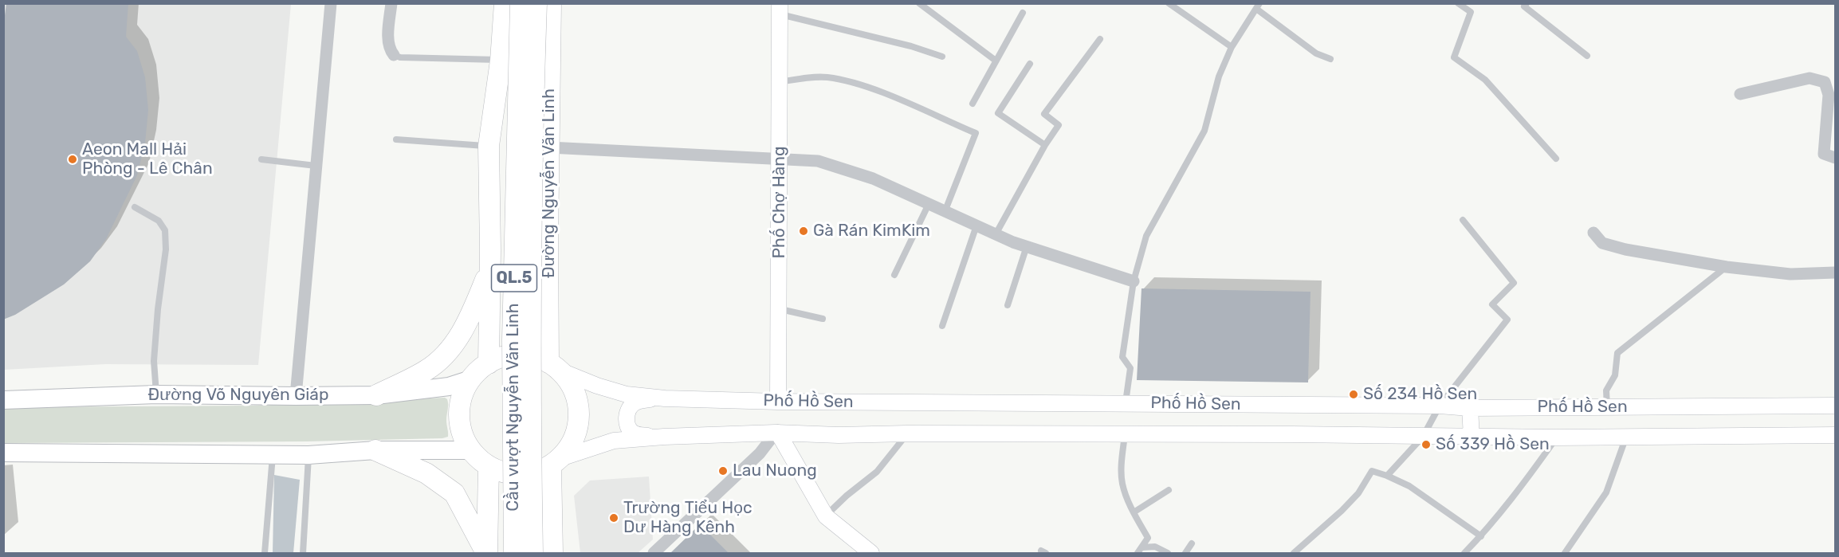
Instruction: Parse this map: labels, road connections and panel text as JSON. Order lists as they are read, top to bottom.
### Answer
{
  "streets": {
    "highway": ["Đường Nguyễn Văn Linh", "QL.5", "Cầu vượt Nguyễn Văn Linh"],
    "main road": ["Phố Chợ Hàng", "Đường Võ Nguyên Giáp", "Phố Hồ Sen"]
  },
  "crossings": [
    ["Đường Nguyễn Văn Linh", "QL.5"],
    ["Đường Nguyễn Văn Linh", "Đường Võ Nguyên Giáp"],
    ["Đường Nguyễn Văn Linh", "Phố Hồ Sen"],
    ["Phố Chợ Hàng", "Phố Hồ Sen"],
    ["QL.5", "Đường Võ Nguyên Giáp"],
    ["QL.5", "Phố Hồ Sen"],
    ["Đường Võ Nguyên Giáp", "Phố Hồ Sen"]
  ],
  "places": [
    "Aeon Mall Hải Phòng - Lê Chân",
    "Gà Rán KimKim",
    "Số 234 Hồ Sen",
    "Số 339 Hồ Sen",
    "Lau Nuong",
    "Trường Tiểu Học Dư Hàng Kênh"
  ]
}
